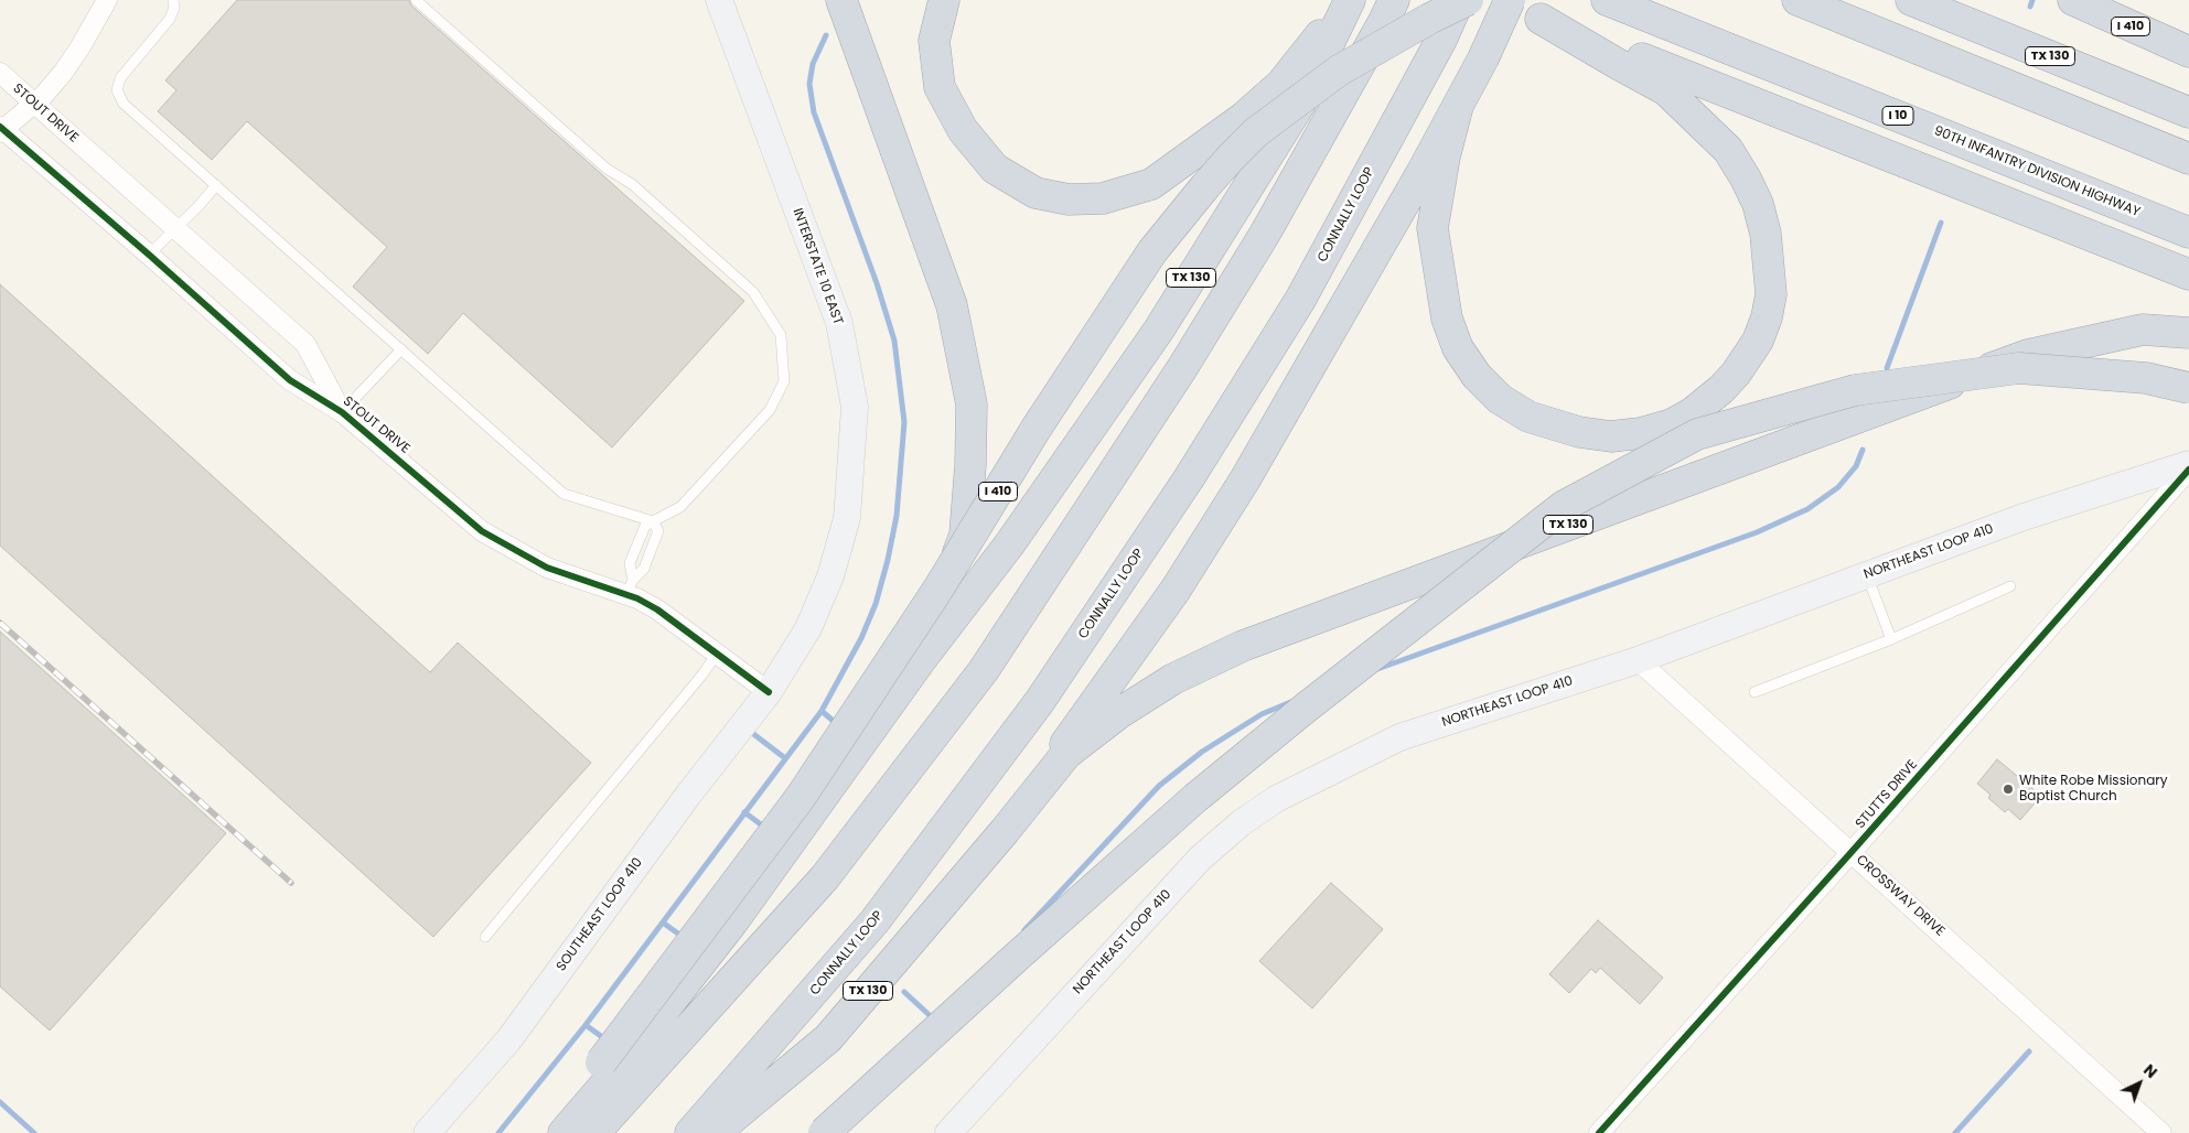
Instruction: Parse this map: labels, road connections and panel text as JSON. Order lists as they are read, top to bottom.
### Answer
{
  "streets": {
    "highway": [
      "I 410",
      "TX 130",
      "I 10",
      "90TH INFANTRY DIVISION HIGHWAY",
      "CONNALLY LOOP"
    ],
    "main road": ["INTERSTATE 10 EAST", "NORTHEAST LOOP 410", "SOUTHEAST LOOP 410"],
    "street": ["STOUT DRIVE", "STUTTS DRIVE", "CROSSWAY DRIVE"]
  },
  "crossings": [
    ["STOUT DRIVE", "INTERSTATE 10 EAST"],
    ["STOUT DRIVE", "SOUTHEAST LOOP 410"],
    ["INTERSTATE 10 EAST", "SOUTHEAST LOOP 410"],
    ["NORTHEAST LOOP 410", "CROSSWAY DRIVE"],
    ["STUTTS DRIVE", "CROSSWAY DRIVE"]
  ],
  "places": ["White Robe Missionary Baptist Church"],
  "north": "top right"
}
